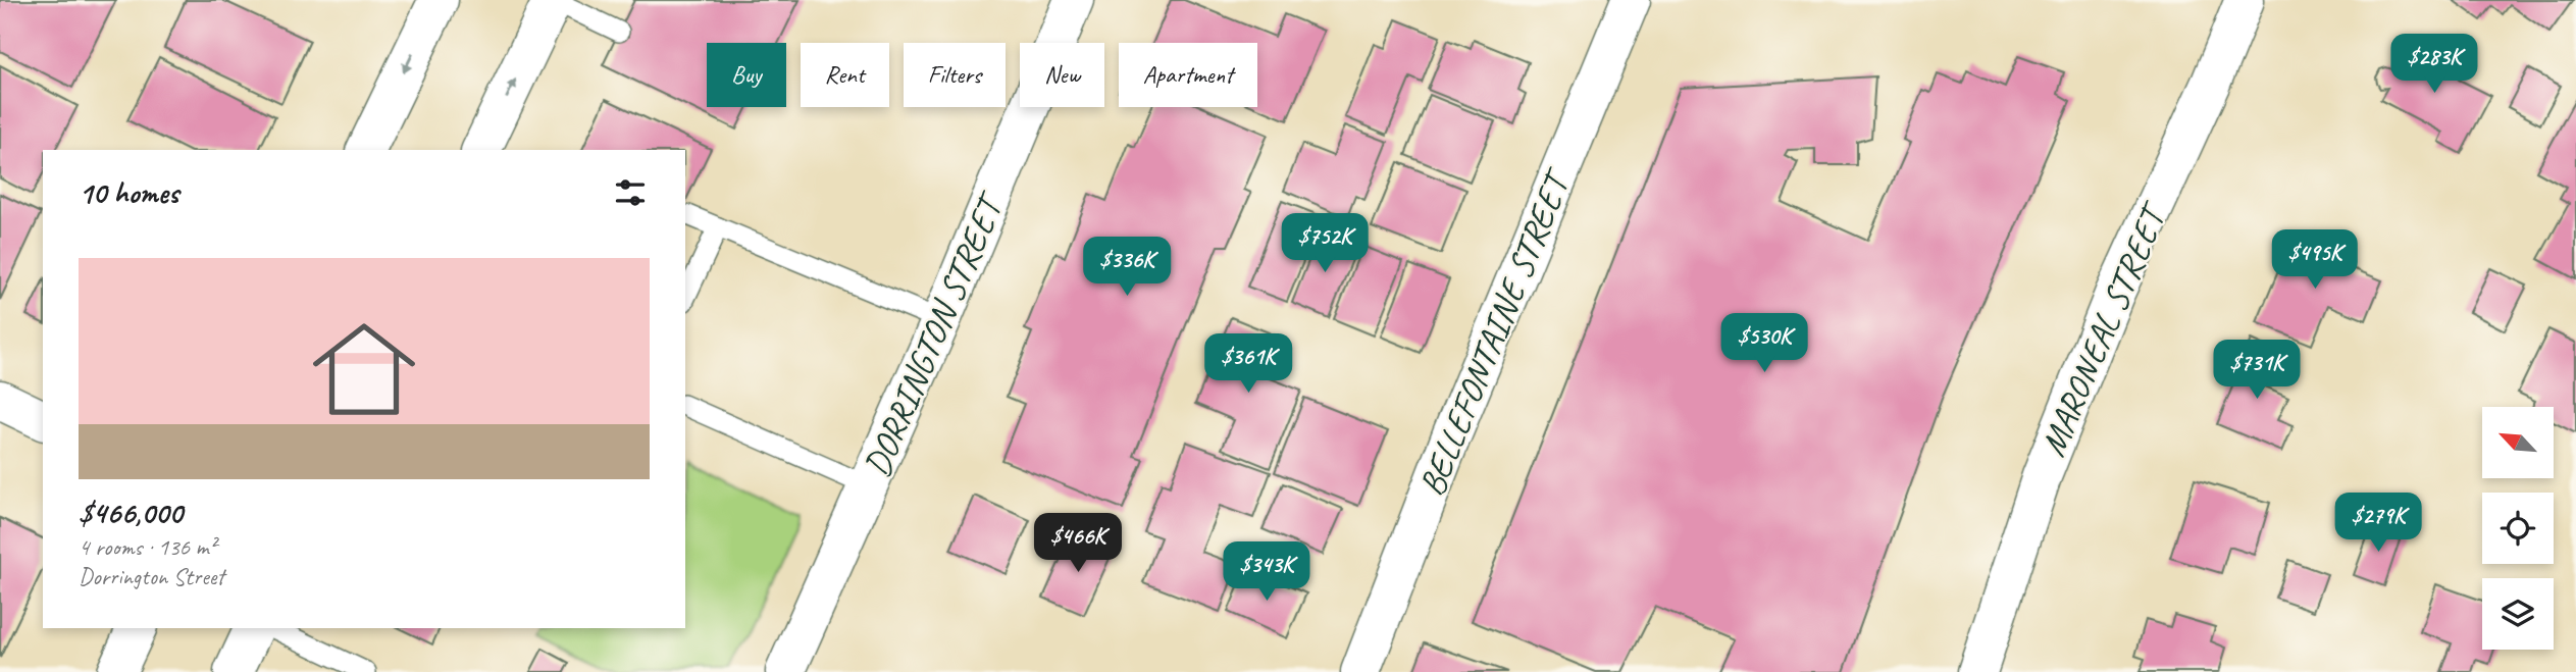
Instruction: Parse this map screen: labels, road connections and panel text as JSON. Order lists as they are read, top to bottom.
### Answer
{
  "streets": {
    "street": ["MARONEAL STREET", "BELLEFONTAINE STREET", "DORRINGTON STREET"]
  },
  "north": "top left",
  "page": {
    "price": [
      "$283K",
      "$752K",
      "$495K",
      "$336K",
      "$530K",
      "$361K",
      "$731K",
      "$279K",
      "$466K",
      "$343K"
    ],
    "chip": [
      "Buy",
      "Rent",
      "Filters",
      "New",
      "Apartment"
    ],
    "heading": "10 homes",
    "list": [
      {
        "name": "$466,000",
        "note": "4 rooms · 136 m² · Dorrington Street"
      }
    ]
  }
}
